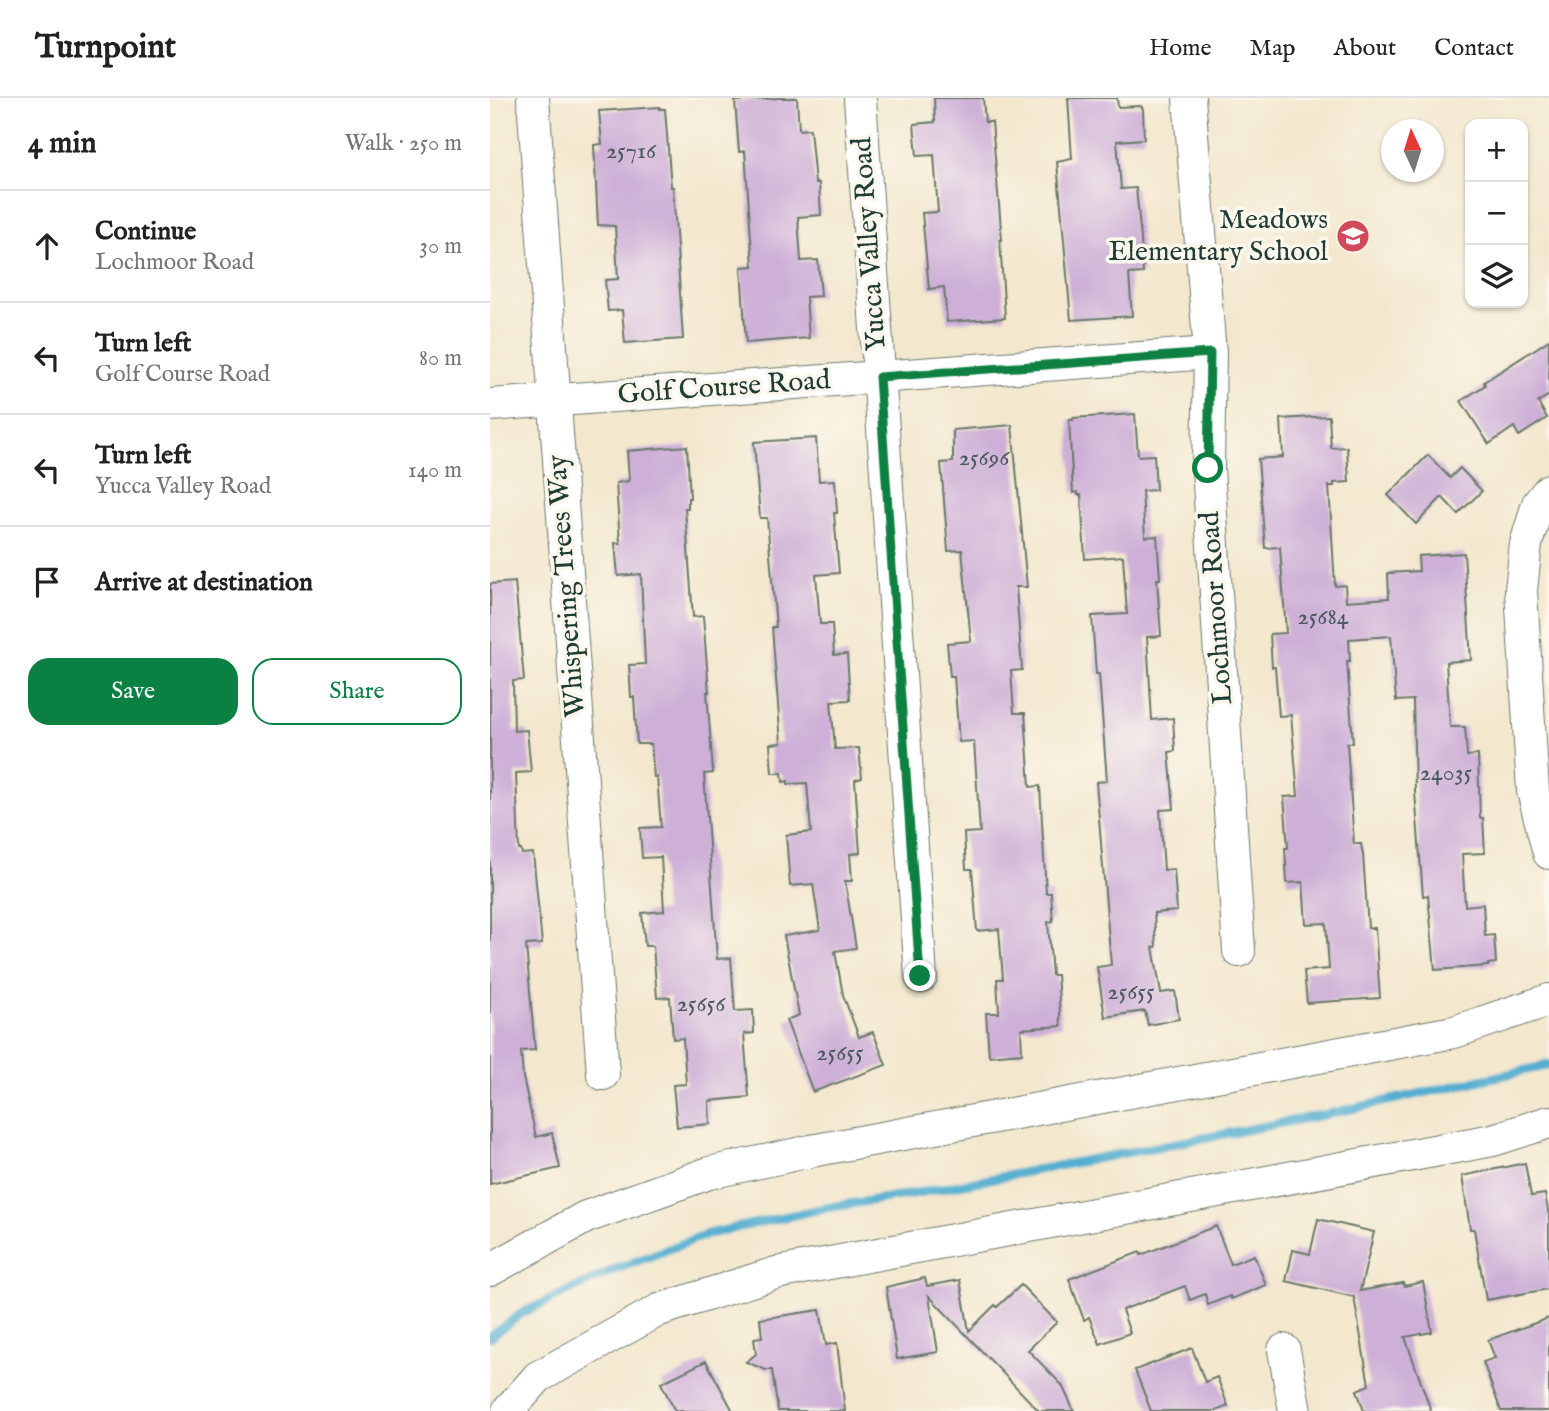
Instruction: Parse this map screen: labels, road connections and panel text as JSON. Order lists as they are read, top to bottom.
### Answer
{
  "streets": {
    "street": [
      "Yucca Valley Road",
      "Golf Course Road",
      "Whispering Trees Way",
      "Lochmoor Road"
    ]
  },
  "crossings": [
    ["Yucca Valley Road", "Golf Course Road"],
    ["Golf Course Road", "Whispering Trees Way"],
    ["Golf Course Road", "Lochmoor Road"]
  ],
  "places": {
    "school or university": ["Meadows Elementary School"]
  },
  "house_numbers": [
    "25716",
    "25696",
    "25684",
    "24035",
    "25655",
    "25656",
    "25655"
  ],
  "north": "top",
  "page": {
    "header": "Turnpoint",
    "nav": [
      "Home",
      "Map",
      "About",
      "Contact"
    ],
    "heading": ["4 min", "Walk · 250 m"],
    "map_buttons": ["+", "−"],
    "list": [
      ["Continue", "Lochmoor Road", "30 m"],
      ["Turn left", "Golf Course Road", "80 m"],
      ["Turn left", "Yucca Valley Road", "140 m"],
      "Arrive at destination"
    ],
    "buttons": ["Save", "Share"]
  }
}
